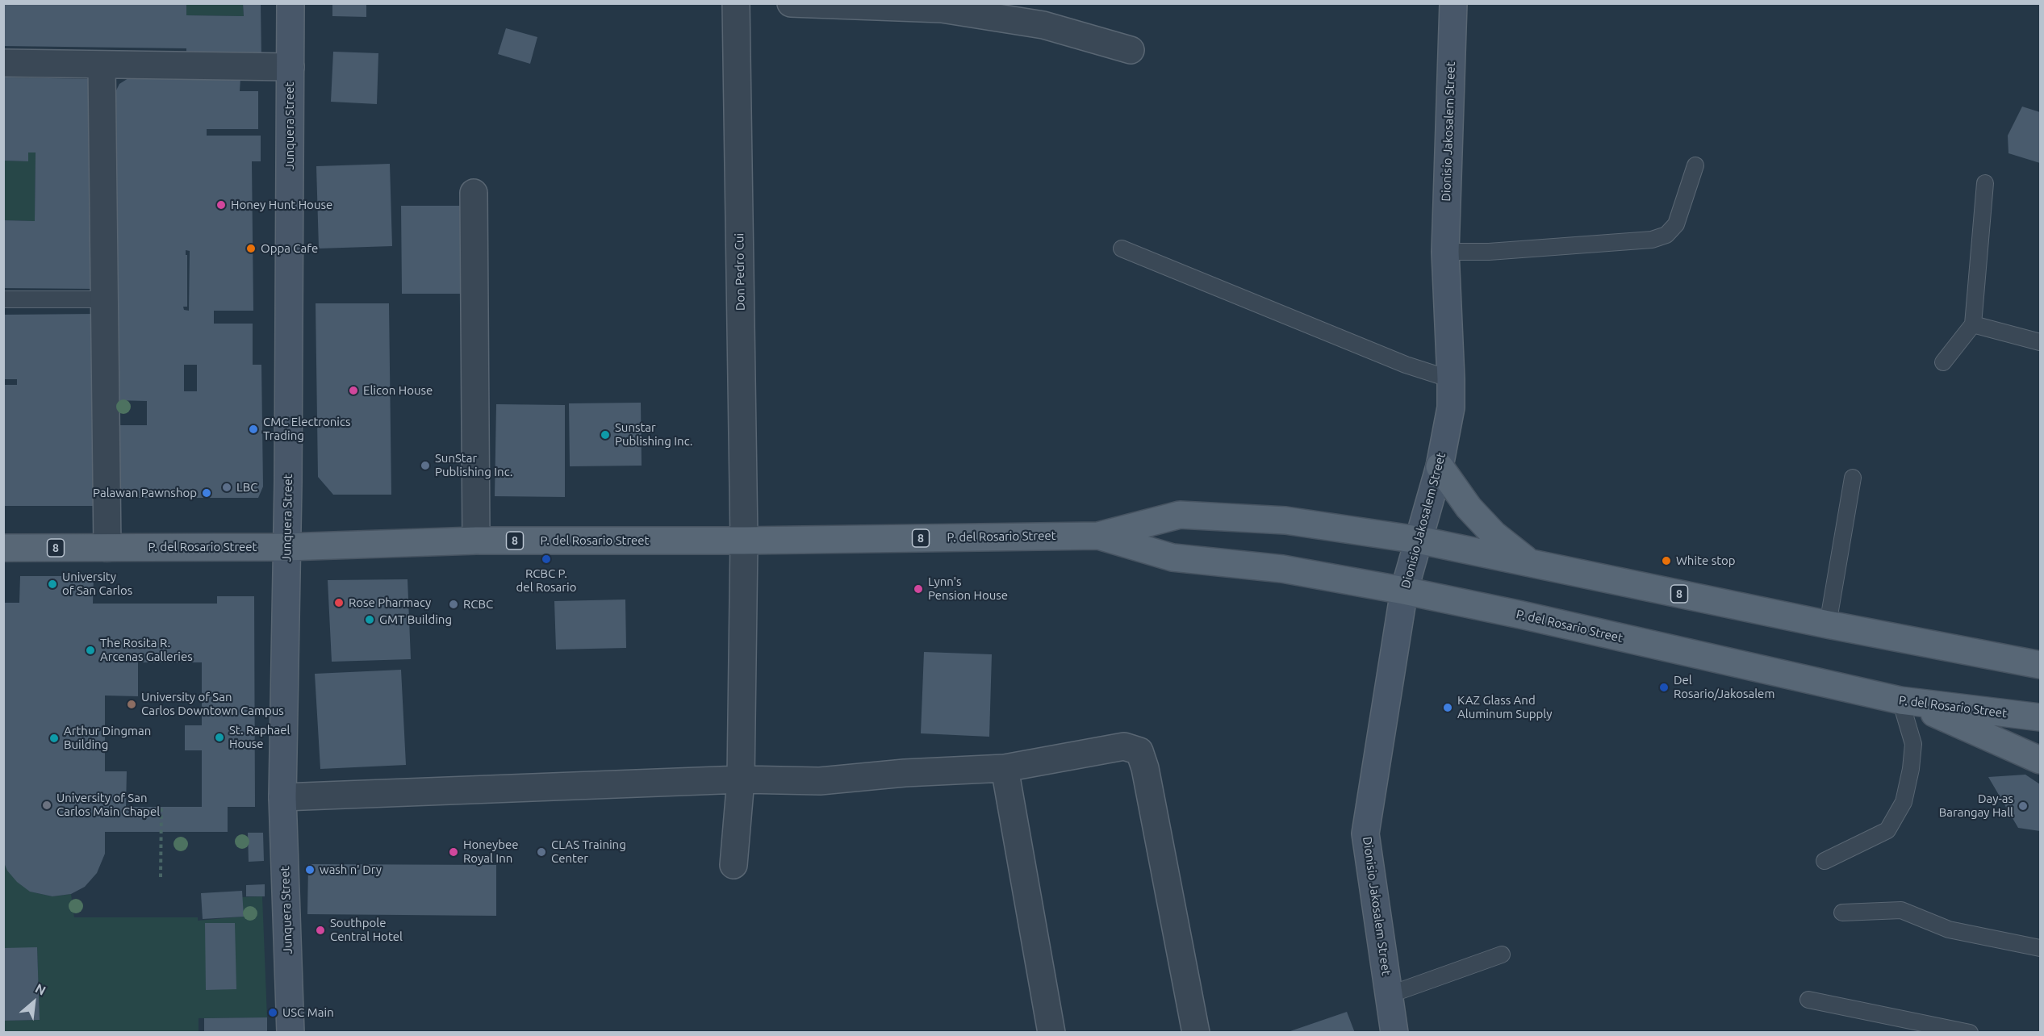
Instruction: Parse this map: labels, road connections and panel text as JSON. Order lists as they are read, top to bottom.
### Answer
{
  "streets": {
    "main road": ["P. del Rosario Street", "8"],
    "street": ["Junquera Street", "Dionisio Jakosalem Street", "Don Pedro Cui"]
  },
  "crossings": [
    ["Junquera Street", "P. del Rosario Street"],
    ["Dionisio Jakosalem Street", "P. del Rosario Street"],
    ["Don Pedro Cui", "P. del Rosario Street"]
  ],
  "places": [
    "Honey Hunt House",
    "Oppa Cafe",
    "Elicon House",
    "CMC Electronics Trading",
    "Sunstar Publishing Inc.",
    "SunStar Publishing Inc.",
    "LBC",
    "Palawan Pawnshop",
    "RCBC P. del Rosario",
    "White stop",
    "University of San Carlos",
    "Lynn's Pension House",
    "Rose Pharmacy",
    "RCBC",
    "GMT Building",
    "The Rosita R. Arcenas Galleries",
    "Del Rosario/Jakosalem",
    "University of San Carlos Downtown Campus",
    "KAZ Glass And Aluminum Supply",
    "St. Raphael House",
    "Arthur Dingman Building",
    "University of San Carlos Main Chapel",
    "Day-as Barangay Hall",
    "Honeybee Royal Inn",
    "CLAS Training Center",
    "wash n' Dry",
    "Southpole Central Hotel",
    "USC Main"
  ],
  "north": "top right"
}
